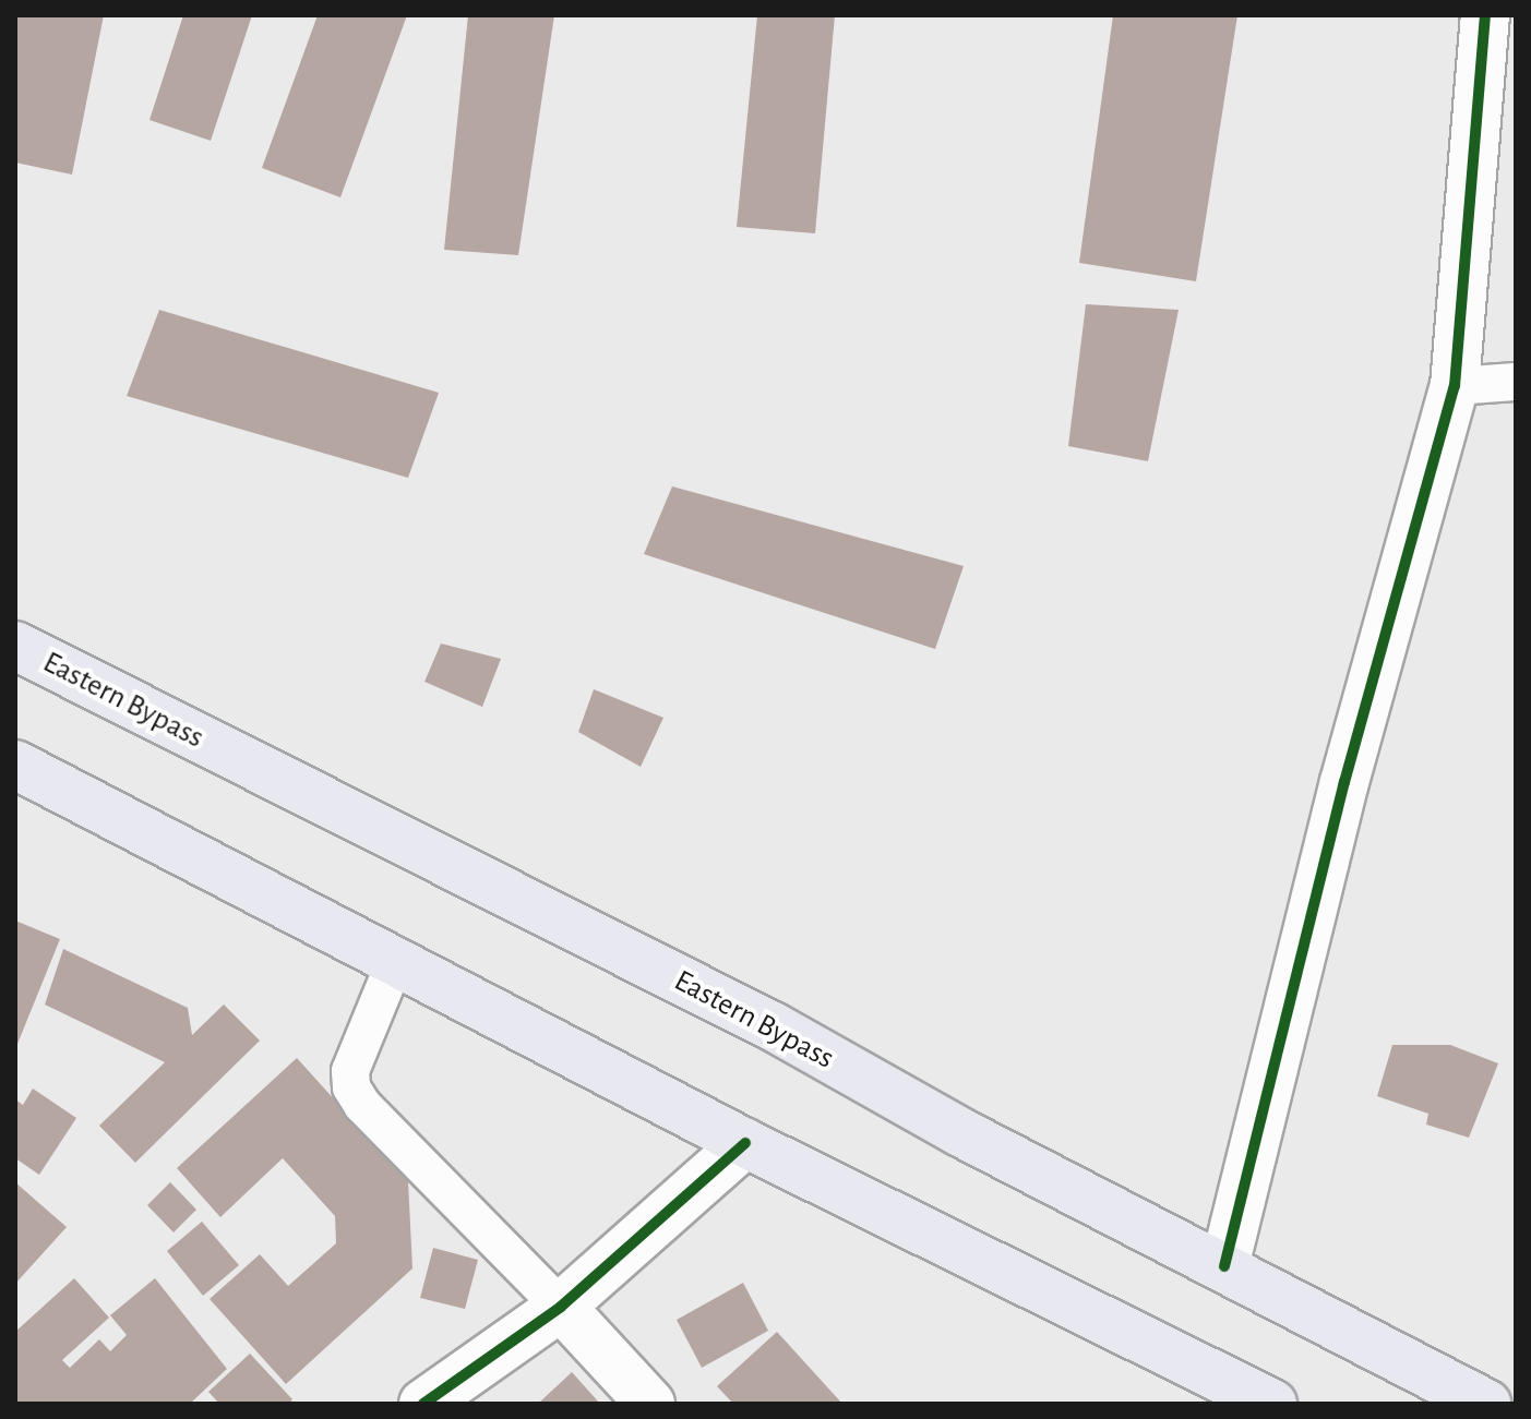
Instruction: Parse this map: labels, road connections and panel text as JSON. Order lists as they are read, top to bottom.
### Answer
{
  "streets": {
    "highway": ["Eastern Bypass"]
  }
}
